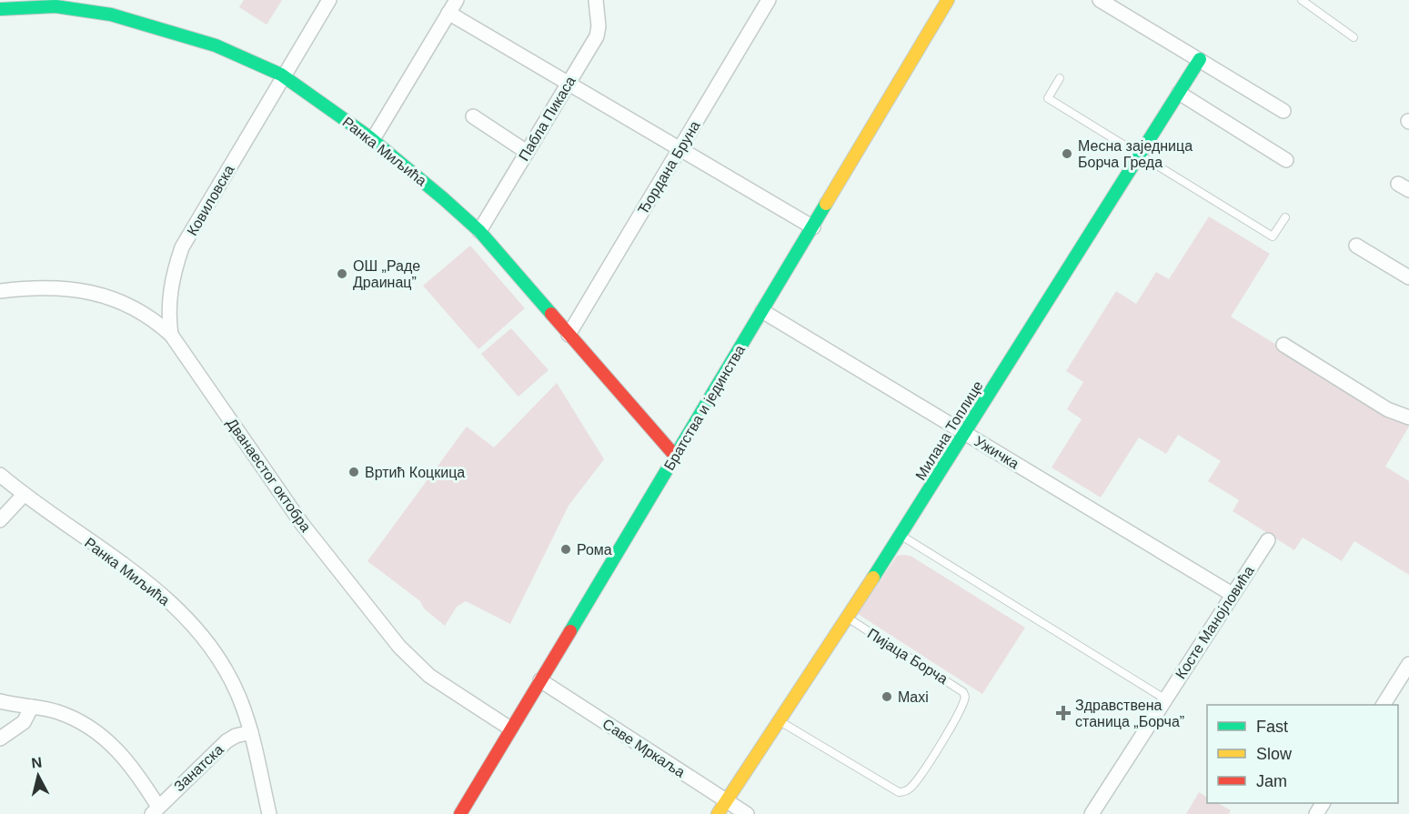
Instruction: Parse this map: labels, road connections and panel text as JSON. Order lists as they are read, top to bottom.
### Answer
{
  "streets": {
    "street": [
      "Пабла Пикаса",
      "Ранка Миљића",
      "Ђордана Бруна",
      "Ковиловска",
      "Братства и јединства",
      "Милана Топлице",
      "Ужичка",
      "Дванаестог октобра",
      "Косте Манојловића",
      "Саве Мркаља",
      "Занатска"
    ],
    "lane": ["Пијаца Борча"]
  },
  "crossings": [
    ["Пабла Пикаса", "Ранка Миљића"],
    ["Ранка Миљића", "Ђордана Бруна"],
    ["Ранка Миљића", "Ковиловска"],
    ["Ранка Миљића", "Братства и јединства"],
    ["Ранка Миљића", "Занатска"],
    ["Ковиловска", "Дванаестог октобра"],
    ["Братства и јединства", "Ужичка"],
    ["Братства и јединства", "Дванаестог октобра"],
    ["Братства и јединства", "Саве Мркаља"],
    ["Милана Топлице", "Ужичка"],
    ["Милана Топлице", "Пијаца Борча"],
    ["Милана Топлице", "Саве Мркаља"],
    ["Ужичка", "Косте Манојловића"]
  ],
  "places": {
    "other": [
      "Месна заједница Борча Греда",
      "ОШ „Раде Драинац”",
      "Вртић Коцкица",
      "Рома",
      "Maxi"
    ],
    "health": ["Здравствена станица „Борча”"]
  },
  "legend": ["Fast", "Slow", "Jam"],
  "north": "top"
}
